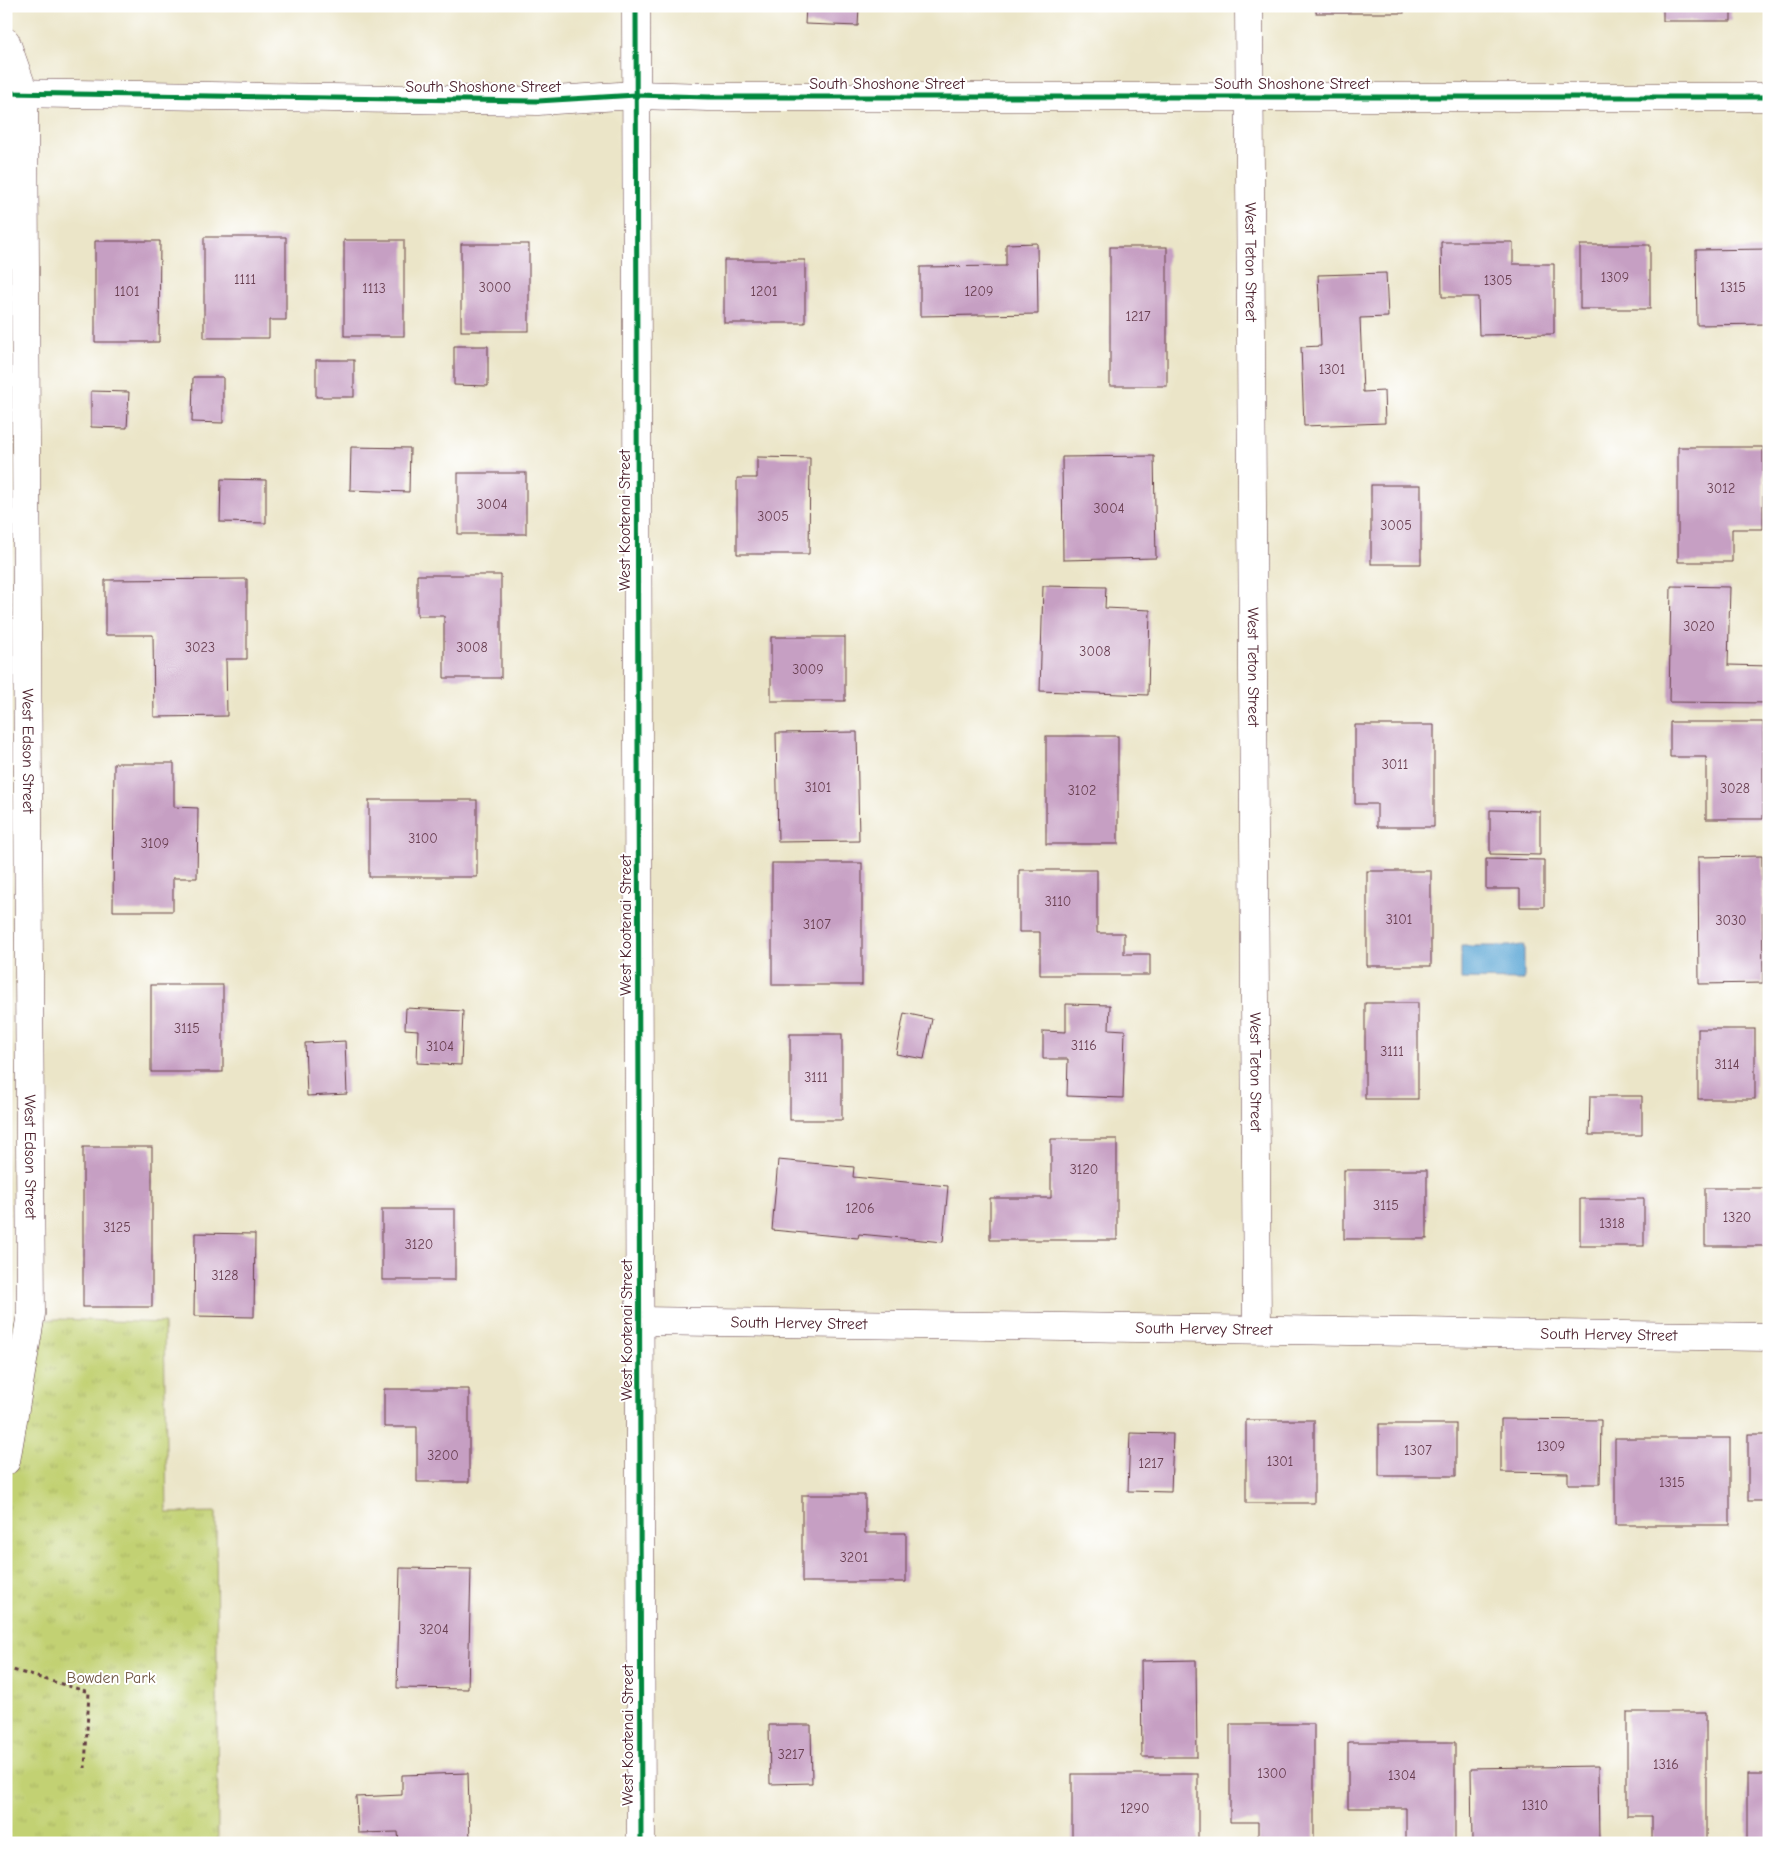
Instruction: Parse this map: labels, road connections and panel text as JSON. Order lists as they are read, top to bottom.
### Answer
{
  "streets": {
    "street": [
      "South Shoshone Street",
      "West Teton Street",
      "West Kootenai Street",
      "West Edson Street",
      "South Hervey Street"
    ]
  },
  "crossings": [
    ["South Shoshone Street", "West Teton Street"],
    ["South Shoshone Street", "West Kootenai Street"],
    ["South Shoshone Street", "West Edson Street"],
    ["West Teton Street", "South Hervey Street"],
    ["West Kootenai Street", "South Hervey Street"]
  ],
  "parks": ["Bowden Park"],
  "house_numbers": [
    "1309",
    "1111",
    "1305",
    "3000",
    "1315",
    "1113",
    "1101",
    "1201",
    "1209",
    "1217",
    "1301",
    "3012",
    "3004",
    "3004",
    "3005",
    "3005",
    "3020",
    "3023",
    "3008",
    "3008",
    "3009",
    "3011",
    "3101",
    "3028",
    "3102",
    "3100",
    "3109",
    "3110",
    "3101",
    "3030",
    "3107",
    "3115",
    "3116",
    "3104",
    "3111",
    "3114",
    "3111",
    "3120",
    "3115",
    "1206",
    "1320",
    "1318",
    "3125",
    "3120",
    "3128",
    "1309",
    "1307",
    "3200",
    "1301",
    "1217",
    "1315",
    "3201",
    "3204",
    "3217",
    "1316",
    "1300",
    "1304",
    "1310",
    "1290"
  ]
}
